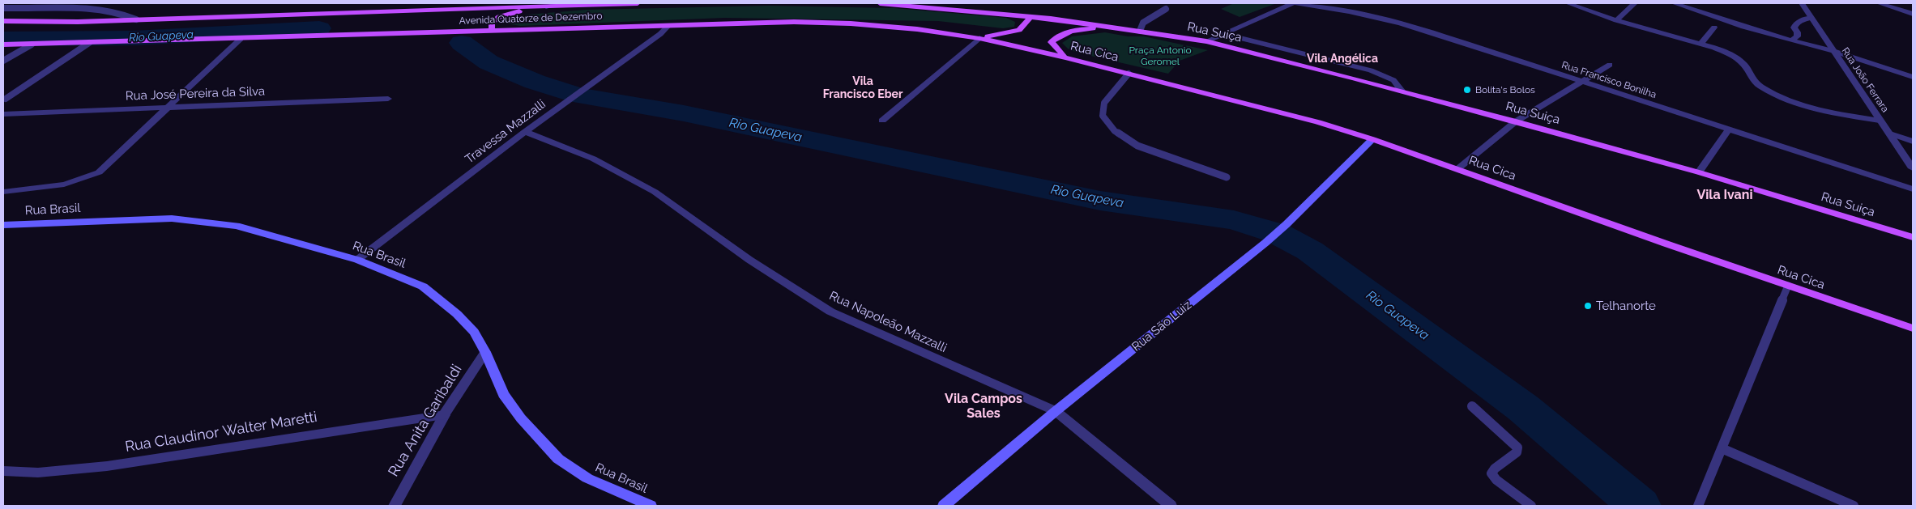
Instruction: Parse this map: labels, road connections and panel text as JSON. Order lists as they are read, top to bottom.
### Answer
{
  "streets": {
    "main road": [
      "Avenida Quatorze de Dezembro",
      "Rua Suiça",
      "Rua Cica",
      "Rua Brasil",
      "Rua São Luiz"
    ],
    "street": [
      "Rua Francisco Bonilha",
      "Rua João Ferrara",
      "Rua José Pereira da Silva",
      "Travessa Mazzalli",
      "Rua Napoleão Mazzalli",
      "Rua Anita Garibaldi",
      "Rua Claudinor Walter Maretti"
    ]
  },
  "crossings": [
    ["Avenida Quatorze de Dezembro", "Rua Cica"],
    ["Avenida Quatorze de Dezembro", "Travessa Mazzalli"],
    ["Rua Cica", "Rua São Luiz"],
    ["Travessa Mazzalli", "Rua Brasil"],
    ["Travessa Mazzalli", "Rua Napoleão Mazzalli"],
    ["Rua Brasil", "Rua Anita Garibaldi"],
    ["Rua Napoleão Mazzalli", "Rua São Luiz"],
    ["Rua Anita Garibaldi", "Rua Claudinor Walter Maretti"]
  ],
  "districts": [
    "Vila Angélica",
    "Vila Francisco Eber",
    "Vila Ivani",
    "Vila Campos Sales"
  ],
  "water": ["Rio Guapeva"],
  "parks": ["Praça Antonio Geromel"],
  "places": ["Bolita's Bolos", "Telhanorte"]
}
